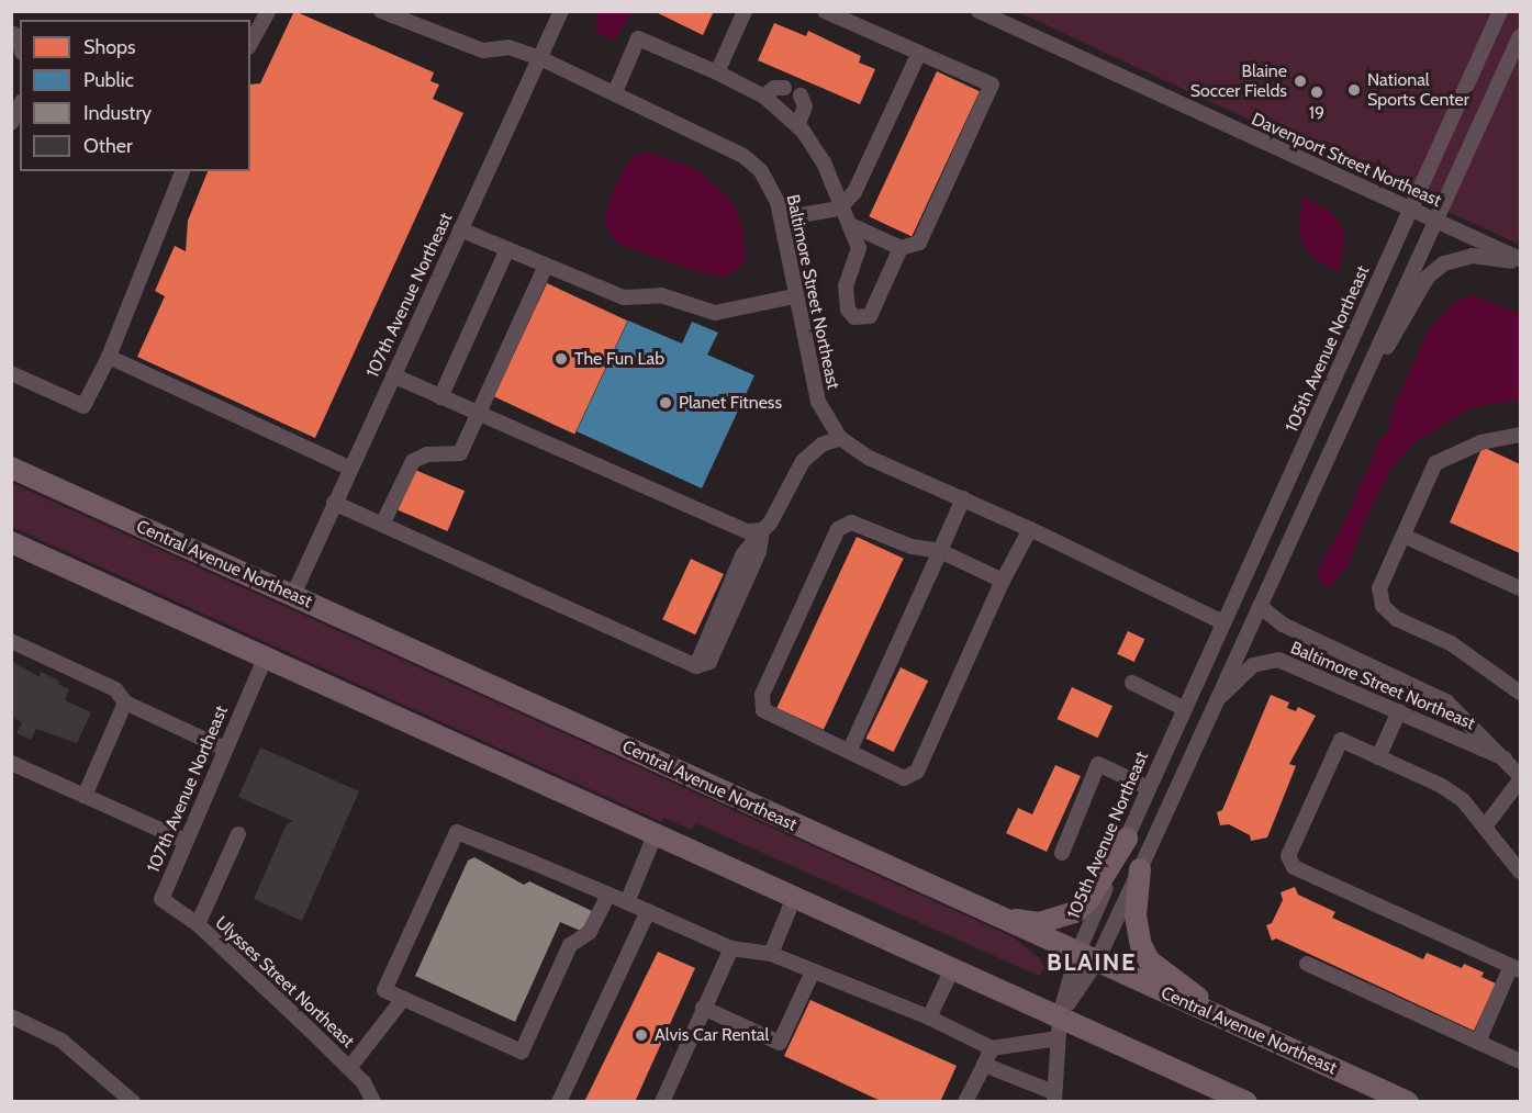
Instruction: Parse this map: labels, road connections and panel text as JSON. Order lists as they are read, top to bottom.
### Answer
{
  "streets": {
    "highway": ["Central Avenue Northeast"],
    "street": [
      "Davenport Street Northeast",
      "Baltimore Street Northeast",
      "107th Avenue Northeast",
      "105th Avenue Northeast",
      "Ulysses Street Northeast"
    ]
  },
  "crossings": [
    ["Davenport Street Northeast", "105th Avenue Northeast"],
    ["Baltimore Street Northeast", "107th Avenue Northeast"],
    ["Baltimore Street Northeast", "105th Avenue Northeast"],
    ["107th Avenue Northeast", "Central Avenue Northeast"],
    ["107th Avenue Northeast", "Ulysses Street Northeast"],
    ["105th Avenue Northeast", "Central Avenue Northeast"]
  ],
  "districts": ["BLAINE"],
  "places": [
    "Blaine Soccer Fields",
    "National Sports Center",
    "19",
    "The Fun Lab",
    "Planet Fitness",
    "Alvis Car Rental"
  ],
  "legend": [
    "Shops",
    "Public",
    "Industry",
    "Other"
  ]
}
